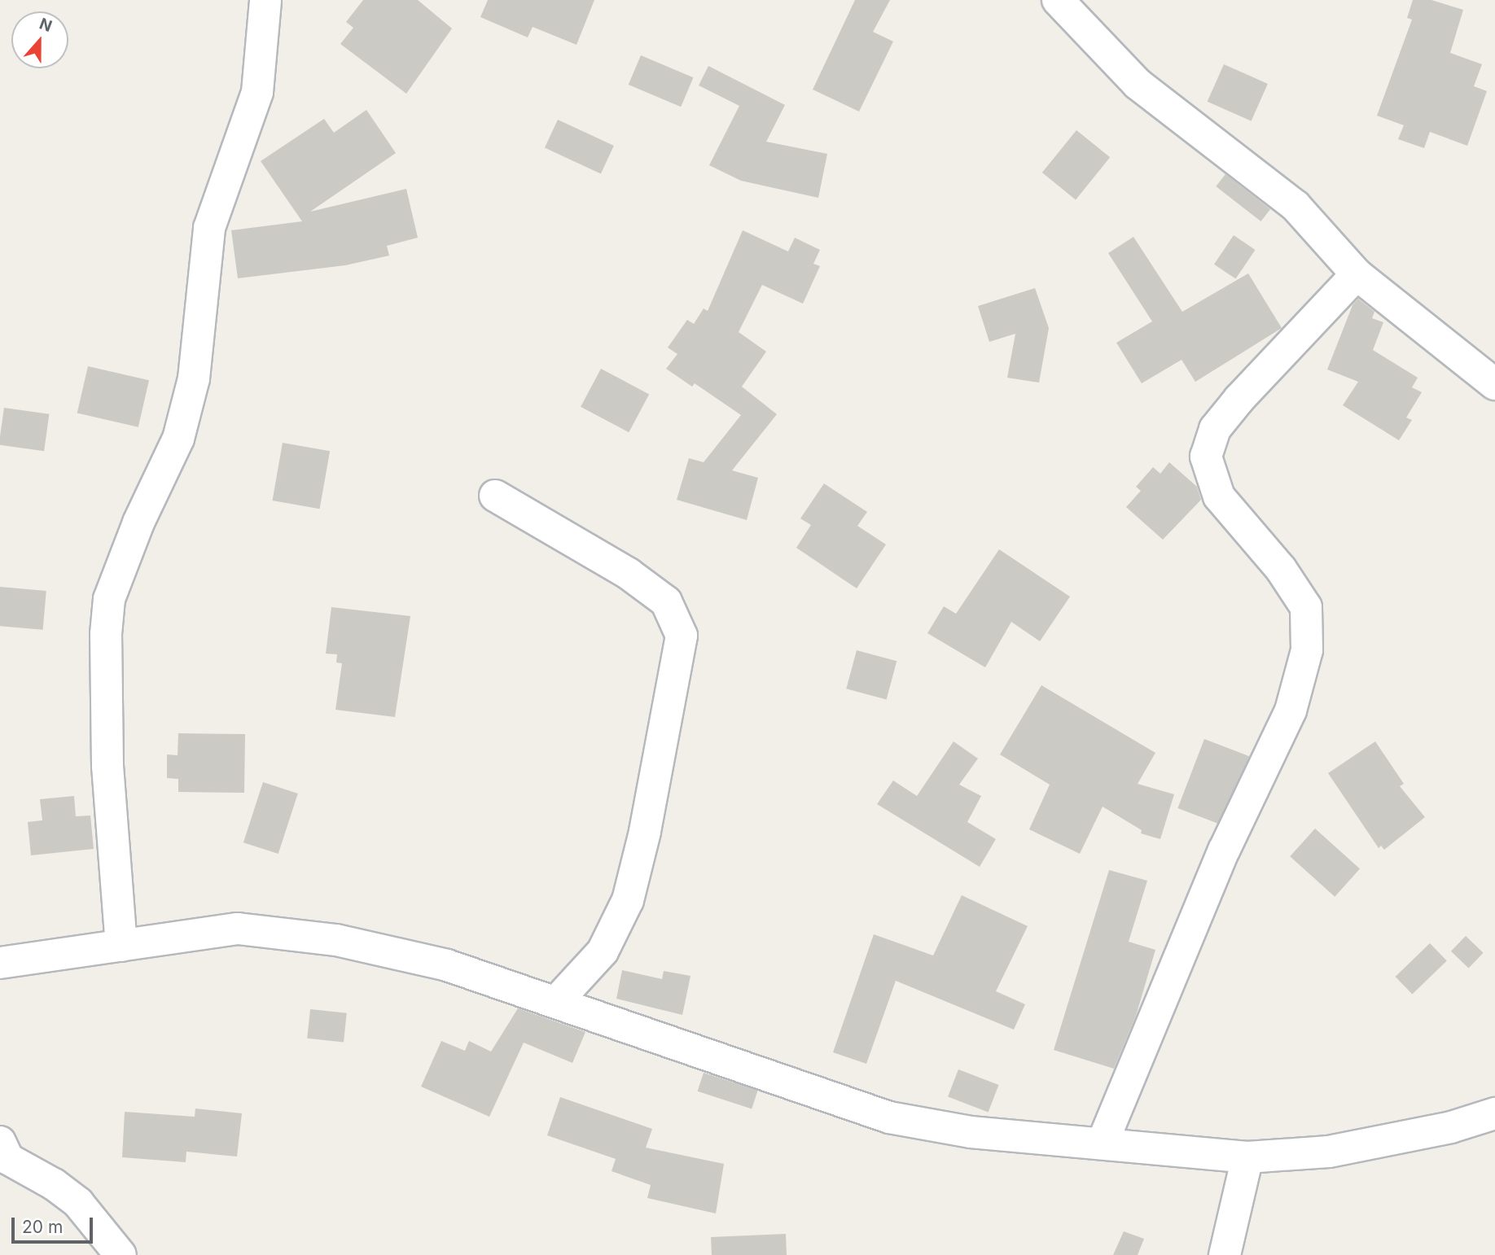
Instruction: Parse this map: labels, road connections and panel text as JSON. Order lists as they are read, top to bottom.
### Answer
{
  "scale_bar": "20 m",
  "north": "top"
}
